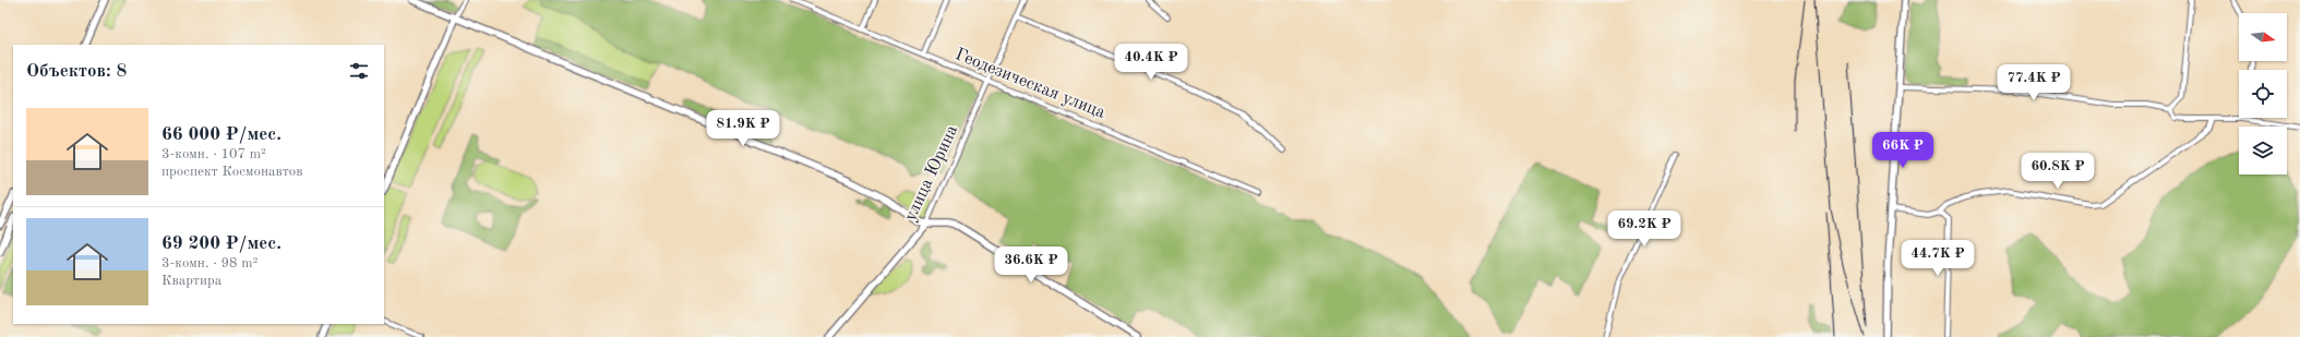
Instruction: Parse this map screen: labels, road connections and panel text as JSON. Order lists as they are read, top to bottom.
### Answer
{
  "streets": {
    "street": ["Геодезическая улица", "улица Юрина"]
  },
  "crossings": [
    ["Геодезическая улица", "улица Юрина"]
  ],
  "north": "right",
  "page": {
    "price": [
      "40.4K ₽",
      "77.4K ₽",
      "81.9K ₽",
      "66K ₽",
      "60.8K ₽",
      "69.2K ₽",
      "44.7K ₽",
      "36.6K ₽"
    ],
    "heading": "Объектов: 8",
    "list": [
      {
        "name": "66 000 ₽/мес.",
        "note": "3-комн. · 107 m² · проспект Космонавтов"
      },
      {
        "name": "69 200 ₽/мес.",
        "note": "3-комн. · 98 m² · Квартира"
      }
    ]
  }
}
